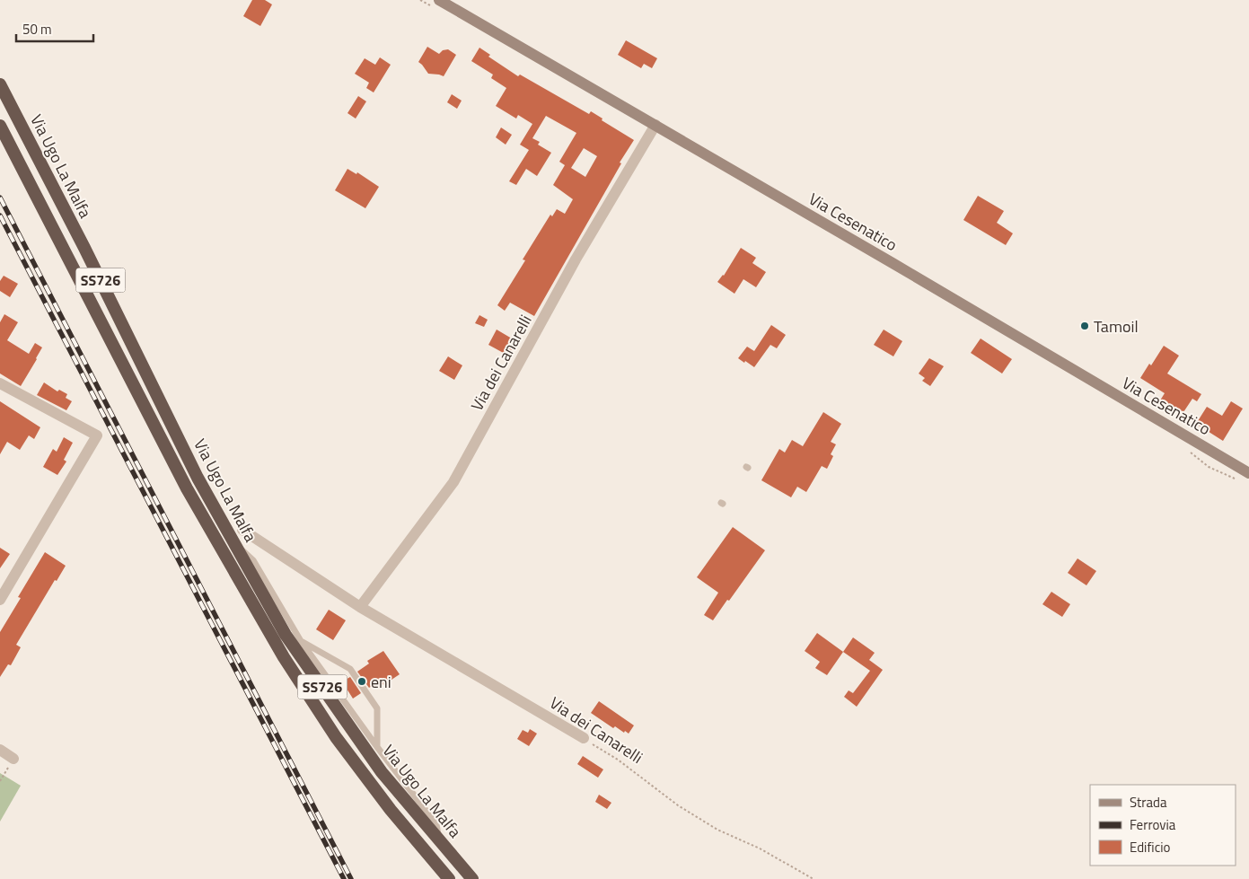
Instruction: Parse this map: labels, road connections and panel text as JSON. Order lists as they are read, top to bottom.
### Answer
{
  "streets": {
    "highway": ["Via Ugo La Malfa", "SS726"],
    "main road": ["Via Cesenatico"],
    "street": ["Via dei Canarelli"]
  },
  "crossings": [
    ["Via Cesenatico", "Via dei Canarelli"]
  ],
  "places": ["Tamoil", "eni"],
  "legend": ["Strada", "Ferrovia", "Edificio"],
  "scale_bar": "50 m"
}
